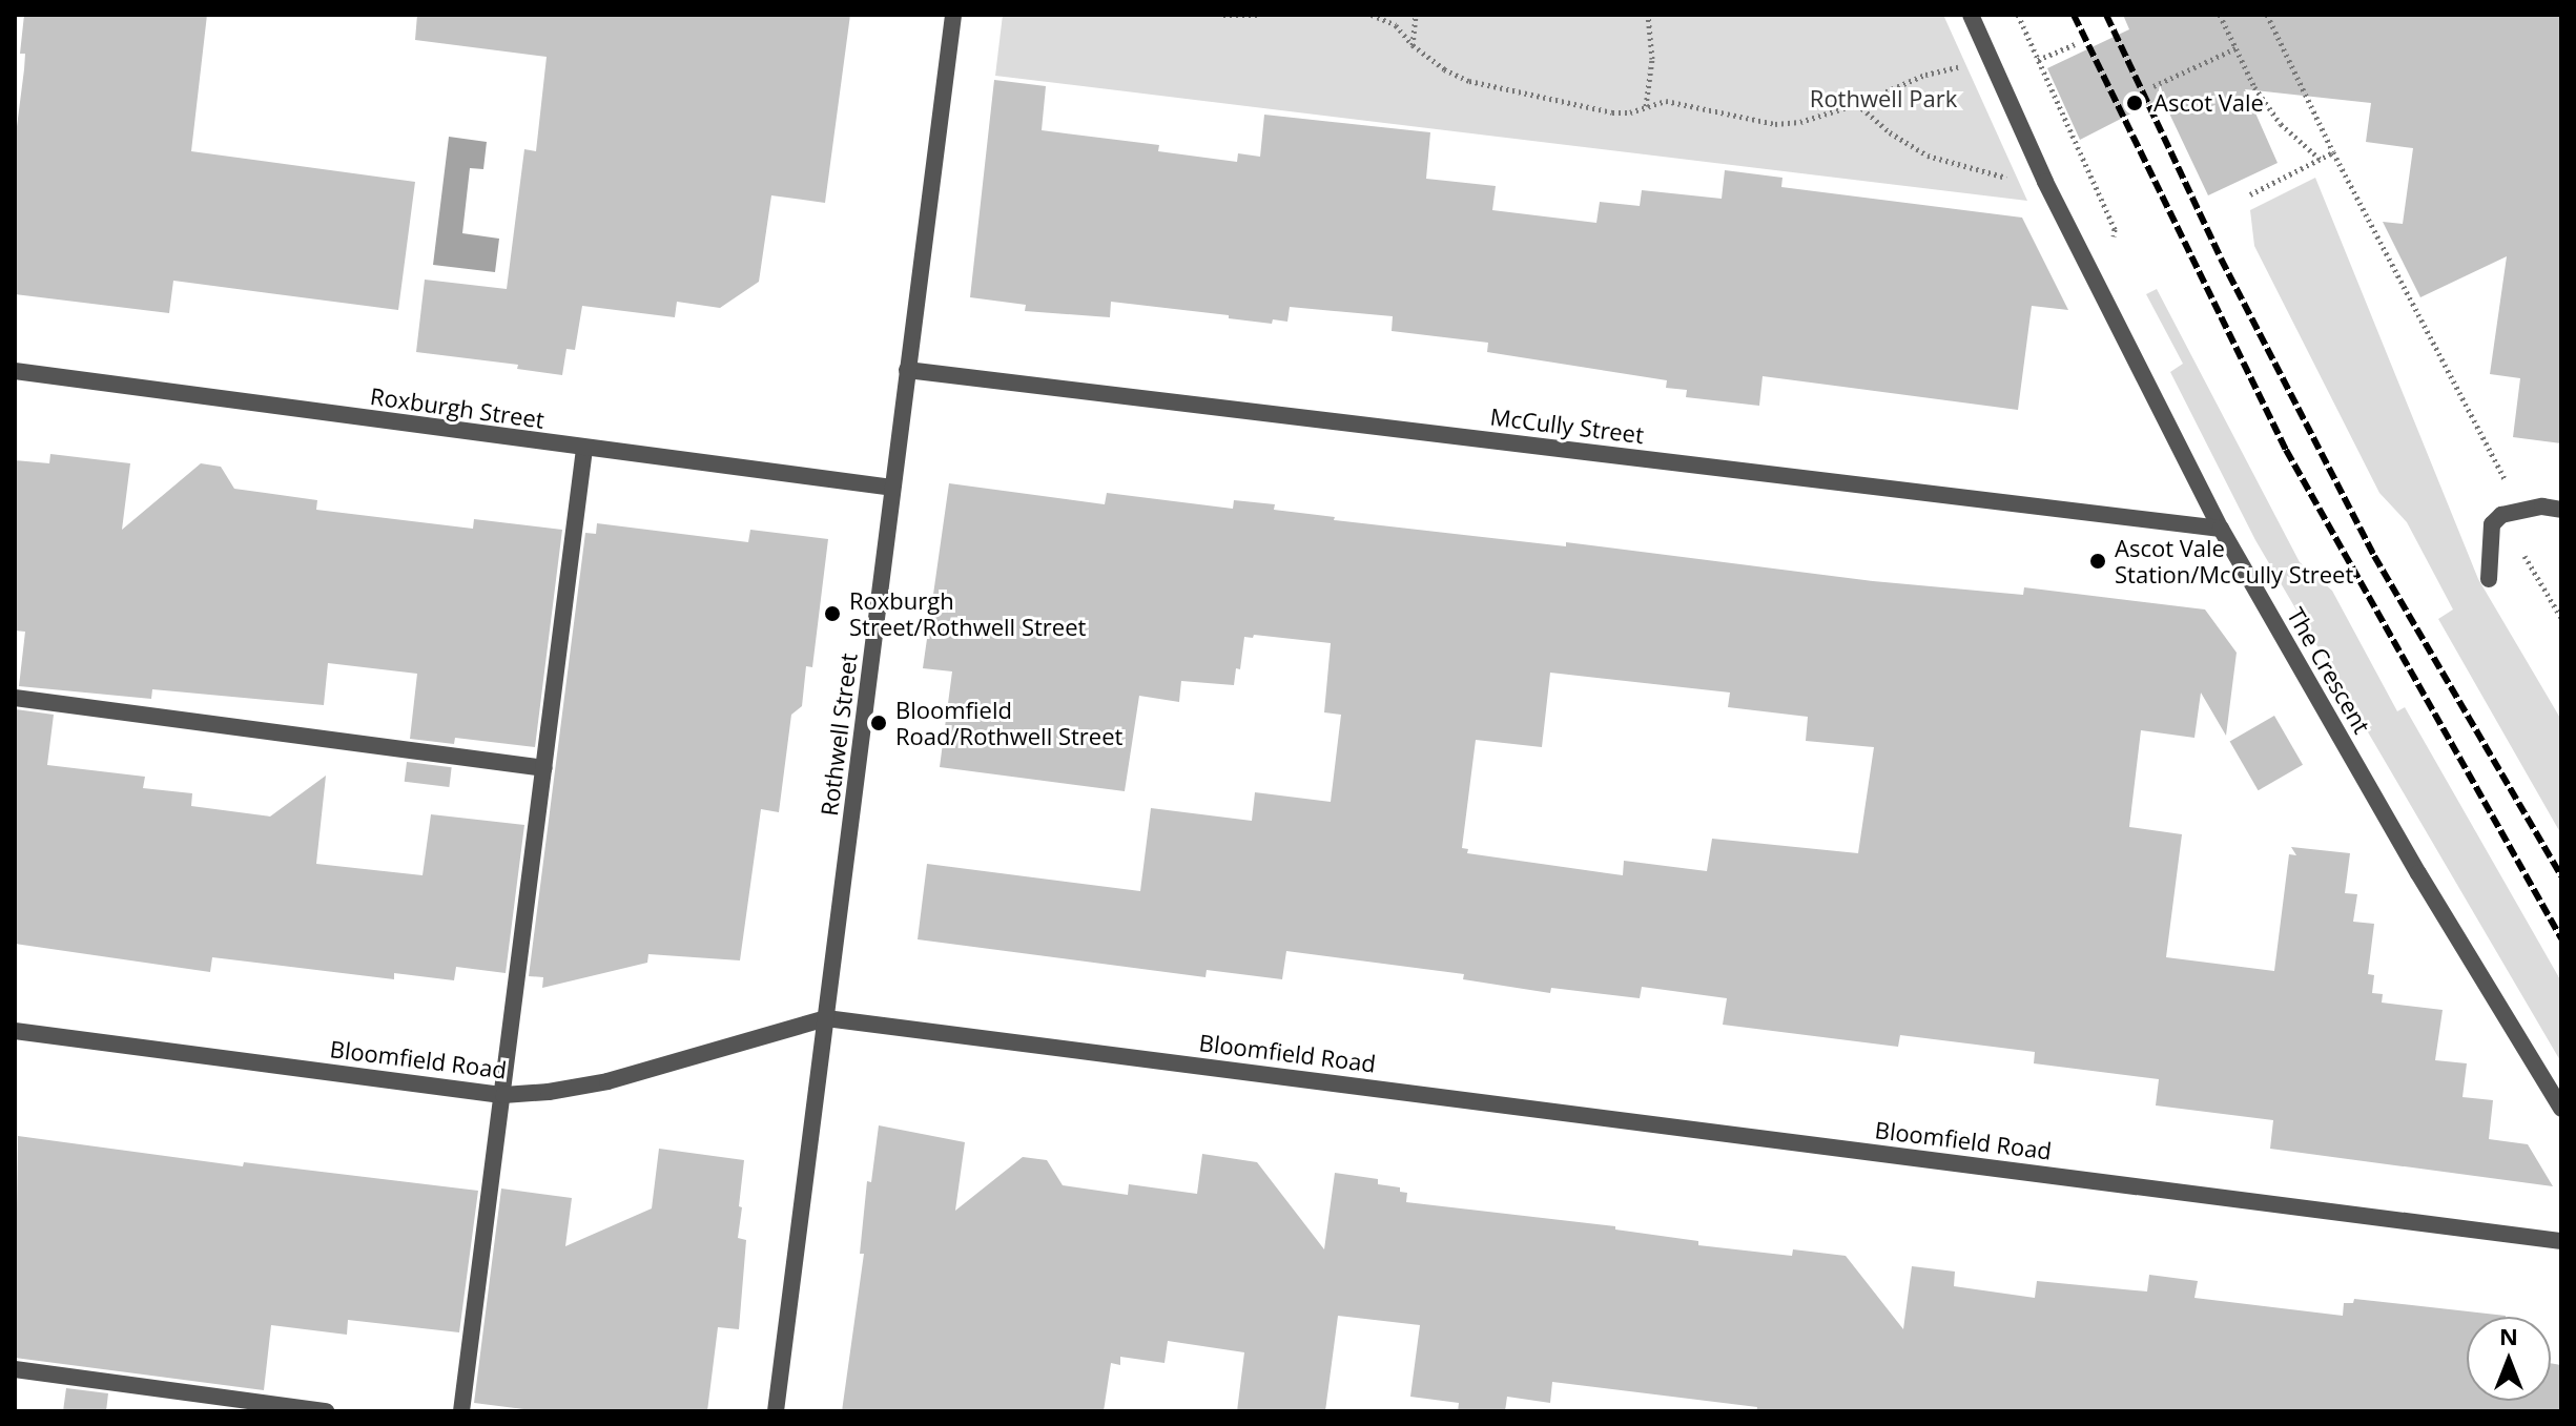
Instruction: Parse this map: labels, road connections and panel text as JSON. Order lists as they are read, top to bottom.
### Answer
{
  "streets": {
    "street": [
      "Roxburgh Street",
      "McCully Street",
      "The Crescent",
      "Rothwell Street",
      "Bloomfield Road"
    ]
  },
  "crossings": [
    ["Roxburgh Street", "Rothwell Street"],
    ["McCully Street", "The Crescent"],
    ["McCully Street", "Rothwell Street"],
    ["Rothwell Street", "Bloomfield Road"]
  ],
  "parks": ["Rothwell Park"],
  "places": [
    "Ascot Vale",
    "Ascot Vale Station/McCully Street",
    "Roxburgh Street/Rothwell Street",
    "Bloomfield Road/Rothwell Street"
  ],
  "north": "top"
}
